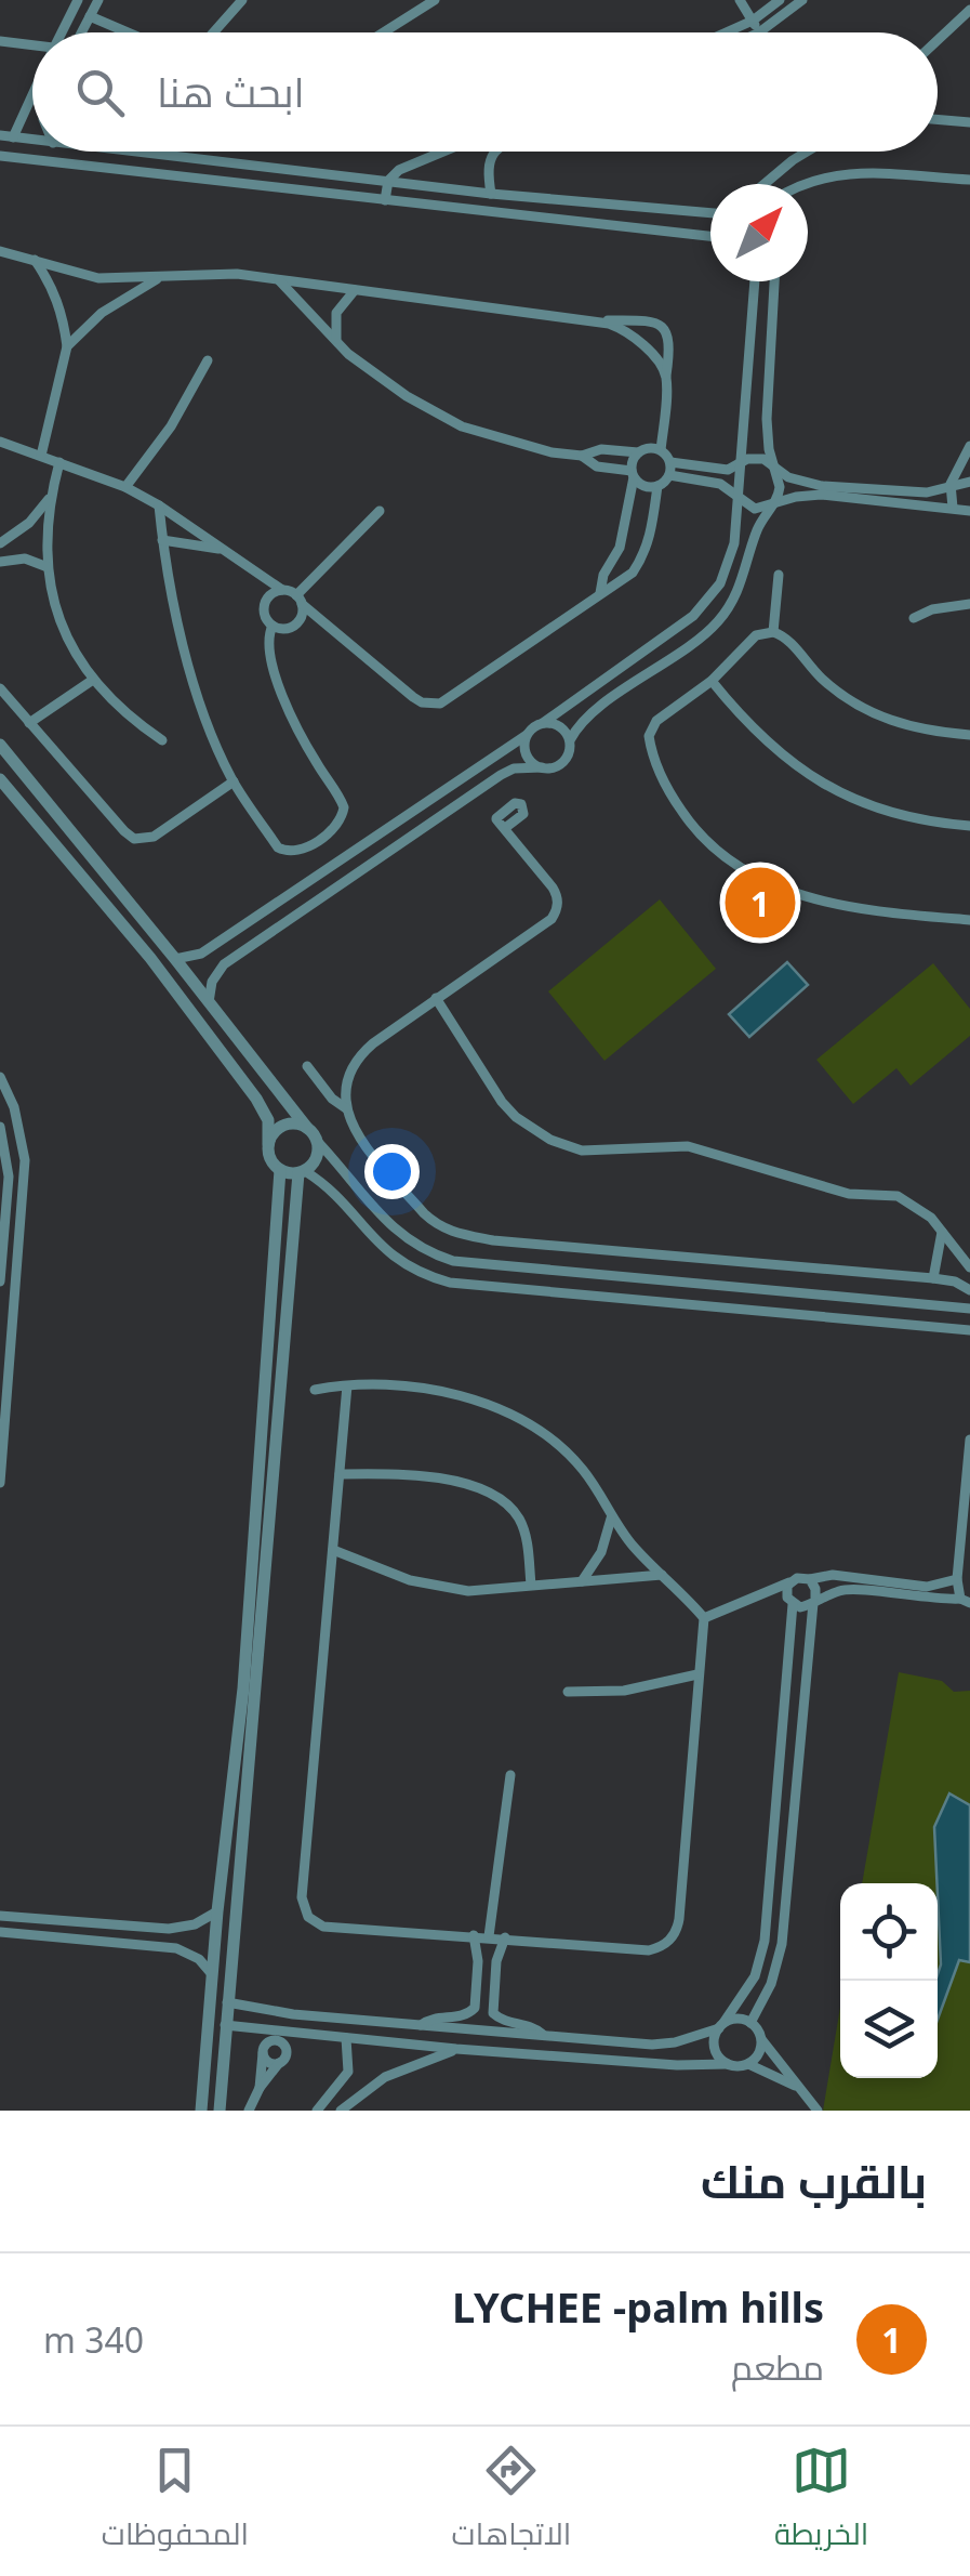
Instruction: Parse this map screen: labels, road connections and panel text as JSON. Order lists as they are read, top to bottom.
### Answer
{
  "north": "top right",
  "page": {
    "search": "ابحث هنا",
    "pins": "1",
    "heading": "بالقرب منك",
    "list": [
      {
        "mark": "1",
        "name": "LYCHEE -palm hills",
        "note": "مطعم",
        "value": "340 m"
      }
    ],
    "nav": ["الخريطة", "الاتجاهات", "المحفوظات"]
  }
}
